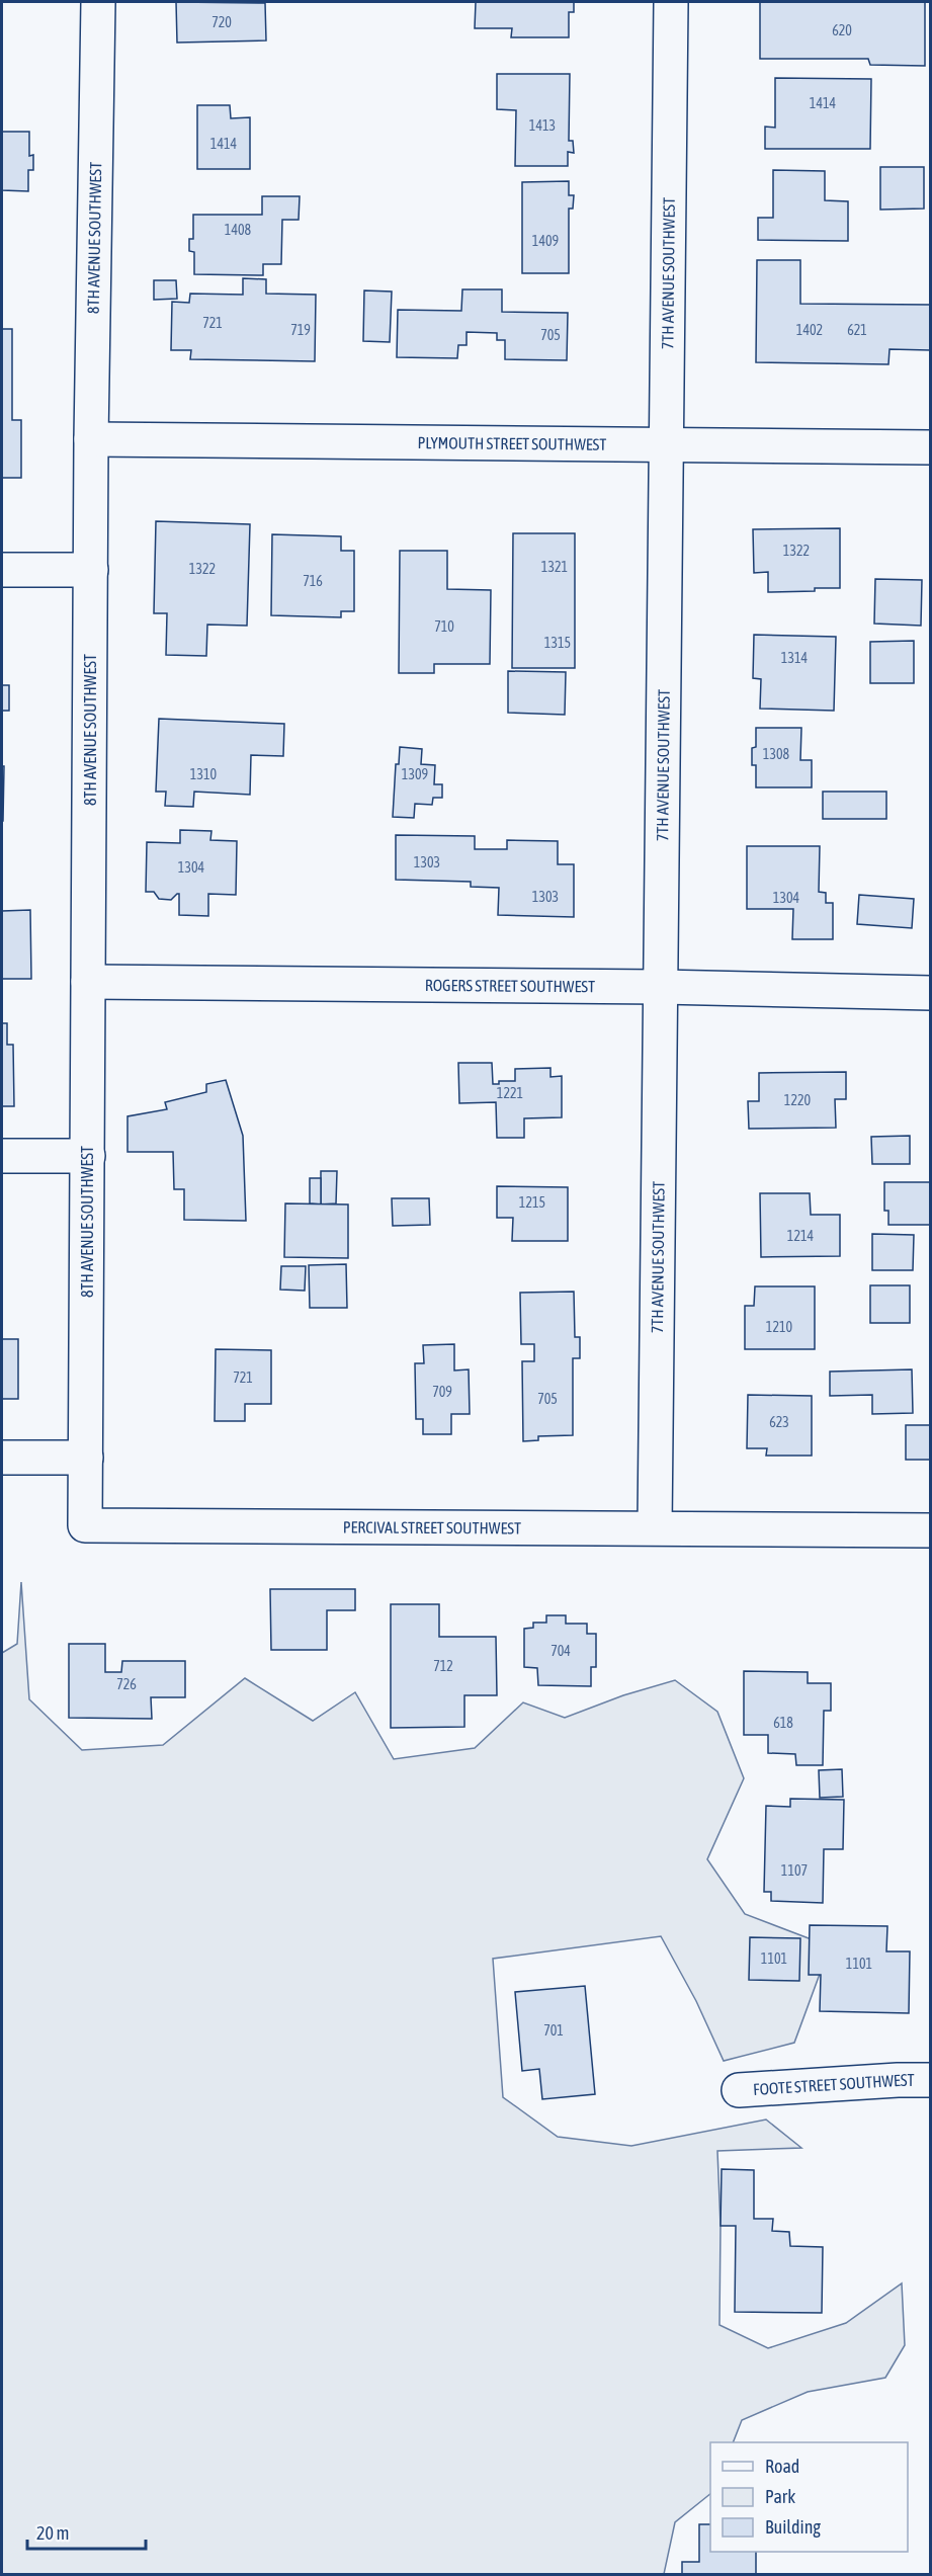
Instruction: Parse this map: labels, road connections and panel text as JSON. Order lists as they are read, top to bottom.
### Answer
{
  "streets": {
    "street": [
      "8TH AVENUE SOUTHWEST",
      "7TH AVENUE SOUTHWEST",
      "PLYMOUTH STREET SOUTHWEST",
      "ROGERS STREET SOUTHWEST",
      "PERCIVAL STREET SOUTHWEST",
      "FOOTE STREET SOUTHWEST"
    ]
  },
  "crossings": [
    ["8TH AVENUE SOUTHWEST", "PLYMOUTH STREET SOUTHWEST"],
    ["8TH AVENUE SOUTHWEST", "ROGERS STREET SOUTHWEST"],
    ["8TH AVENUE SOUTHWEST", "PERCIVAL STREET SOUTHWEST"],
    ["7TH AVENUE SOUTHWEST", "PLYMOUTH STREET SOUTHWEST"],
    ["7TH AVENUE SOUTHWEST", "ROGERS STREET SOUTHWEST"],
    ["7TH AVENUE SOUTHWEST", "PERCIVAL STREET SOUTHWEST"]
  ],
  "house_numbers": [
    "720",
    "620",
    "1414",
    "1413",
    "1414",
    "1408",
    "1409",
    "721",
    "719",
    "1402",
    "621",
    "705",
    "1322",
    "1321",
    "1322",
    "716",
    "710",
    "1315",
    "1314",
    "1308",
    "1310",
    "1309",
    "1303",
    "1304",
    "1303",
    "1304",
    "1221",
    "1220",
    "1215",
    "1214",
    "1210",
    "721",
    "709",
    "705",
    "623",
    "704",
    "712",
    "726",
    "618",
    "1107",
    "1101",
    "1101",
    "701"
  ],
  "legend": ["Road", "Park", "Building"],
  "scale_bar": "20 m"
}
